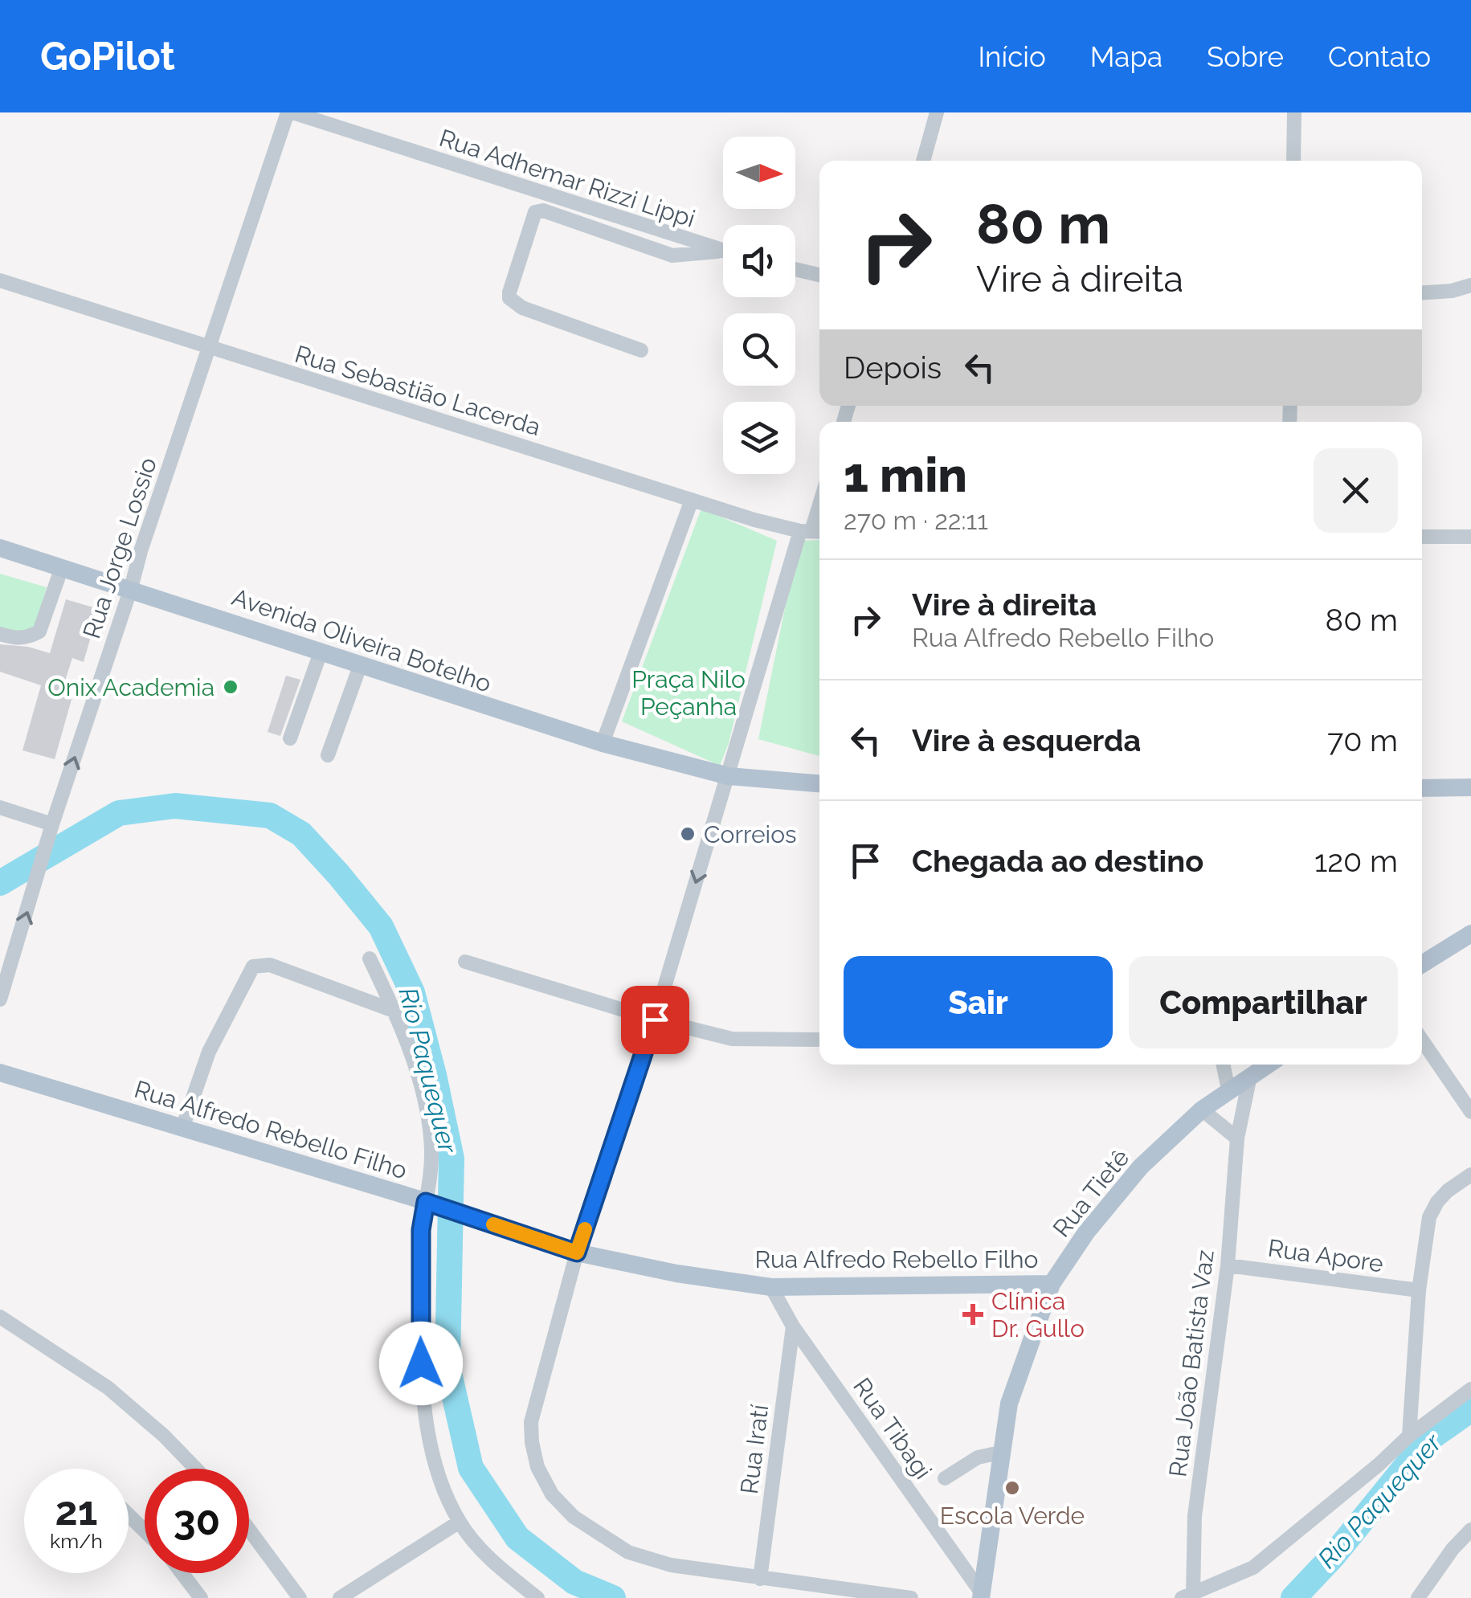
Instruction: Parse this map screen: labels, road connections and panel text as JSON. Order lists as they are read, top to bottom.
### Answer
{
  "streets": {
    "main road": ["Avenida Oliveira Botelho", "Rua Alfredo Rebello Filho", "Rua Tietê"],
    "street": [
      "Rua Adhemar Rizzi Lippi",
      "Rua Sebastião Lacerda",
      "Rua Jorge Lossio",
      "Rua Apore",
      "Rua João Batista Vaz",
      "Rua Tibagi",
      "Rua Iratí"
    ]
  },
  "crossings": [
    ["Rua Adhemar Rizzi Lippi", "Rua Jorge Lossio"],
    ["Rua Sebastião Lacerda", "Rua Jorge Lossio"],
    ["Rua Jorge Lossio", "Avenida Oliveira Botelho"],
    ["Rua Alfredo Rebello Filho", "Rua Tietê"],
    ["Rua Alfredo Rebello Filho", "Rua Tibagi"],
    ["Rua Tietê", "Rua João Batista Vaz"],
    ["Rua Tietê", "Rua Tibagi"],
    ["Rua Apore", "Rua João Batista Vaz"],
    ["Rua Tibagi", "Rua Iratí"]
  ],
  "one_way": ["Rua Jorge Lossio"],
  "water": ["Rio Paquequer"],
  "parks": ["Praça Nilo Peçanha"],
  "places": {
    "other": ["Onix Academia", "Correios", "Escola Verde"],
    "health": ["Clínica Dr. Gullo"]
  },
  "north": "right",
  "page": {
    "header": "GoPilot",
    "nav": [
      "Início",
      "Mapa",
      "Sobre",
      "Contato"
    ],
    "turn": ["80 m", "Vire à direita"],
    "then": "Depois",
    "heading": ["1 min", "270 m · 22:11"],
    "list": [
      {
        "name": "Vire à direita",
        "note": "Rua Alfredo Rebello Filho",
        "value": "80 m"
      },
      {
        "name": "Vire à esquerda",
        "value": "70 m"
      },
      {
        "name": "Chegada ao destino",
        "value": "120 m"
      }
    ],
    "buttons": ["Sair", "Compartilhar"],
    "speed": "21 km/h",
    "limit": "30"
  }
}
